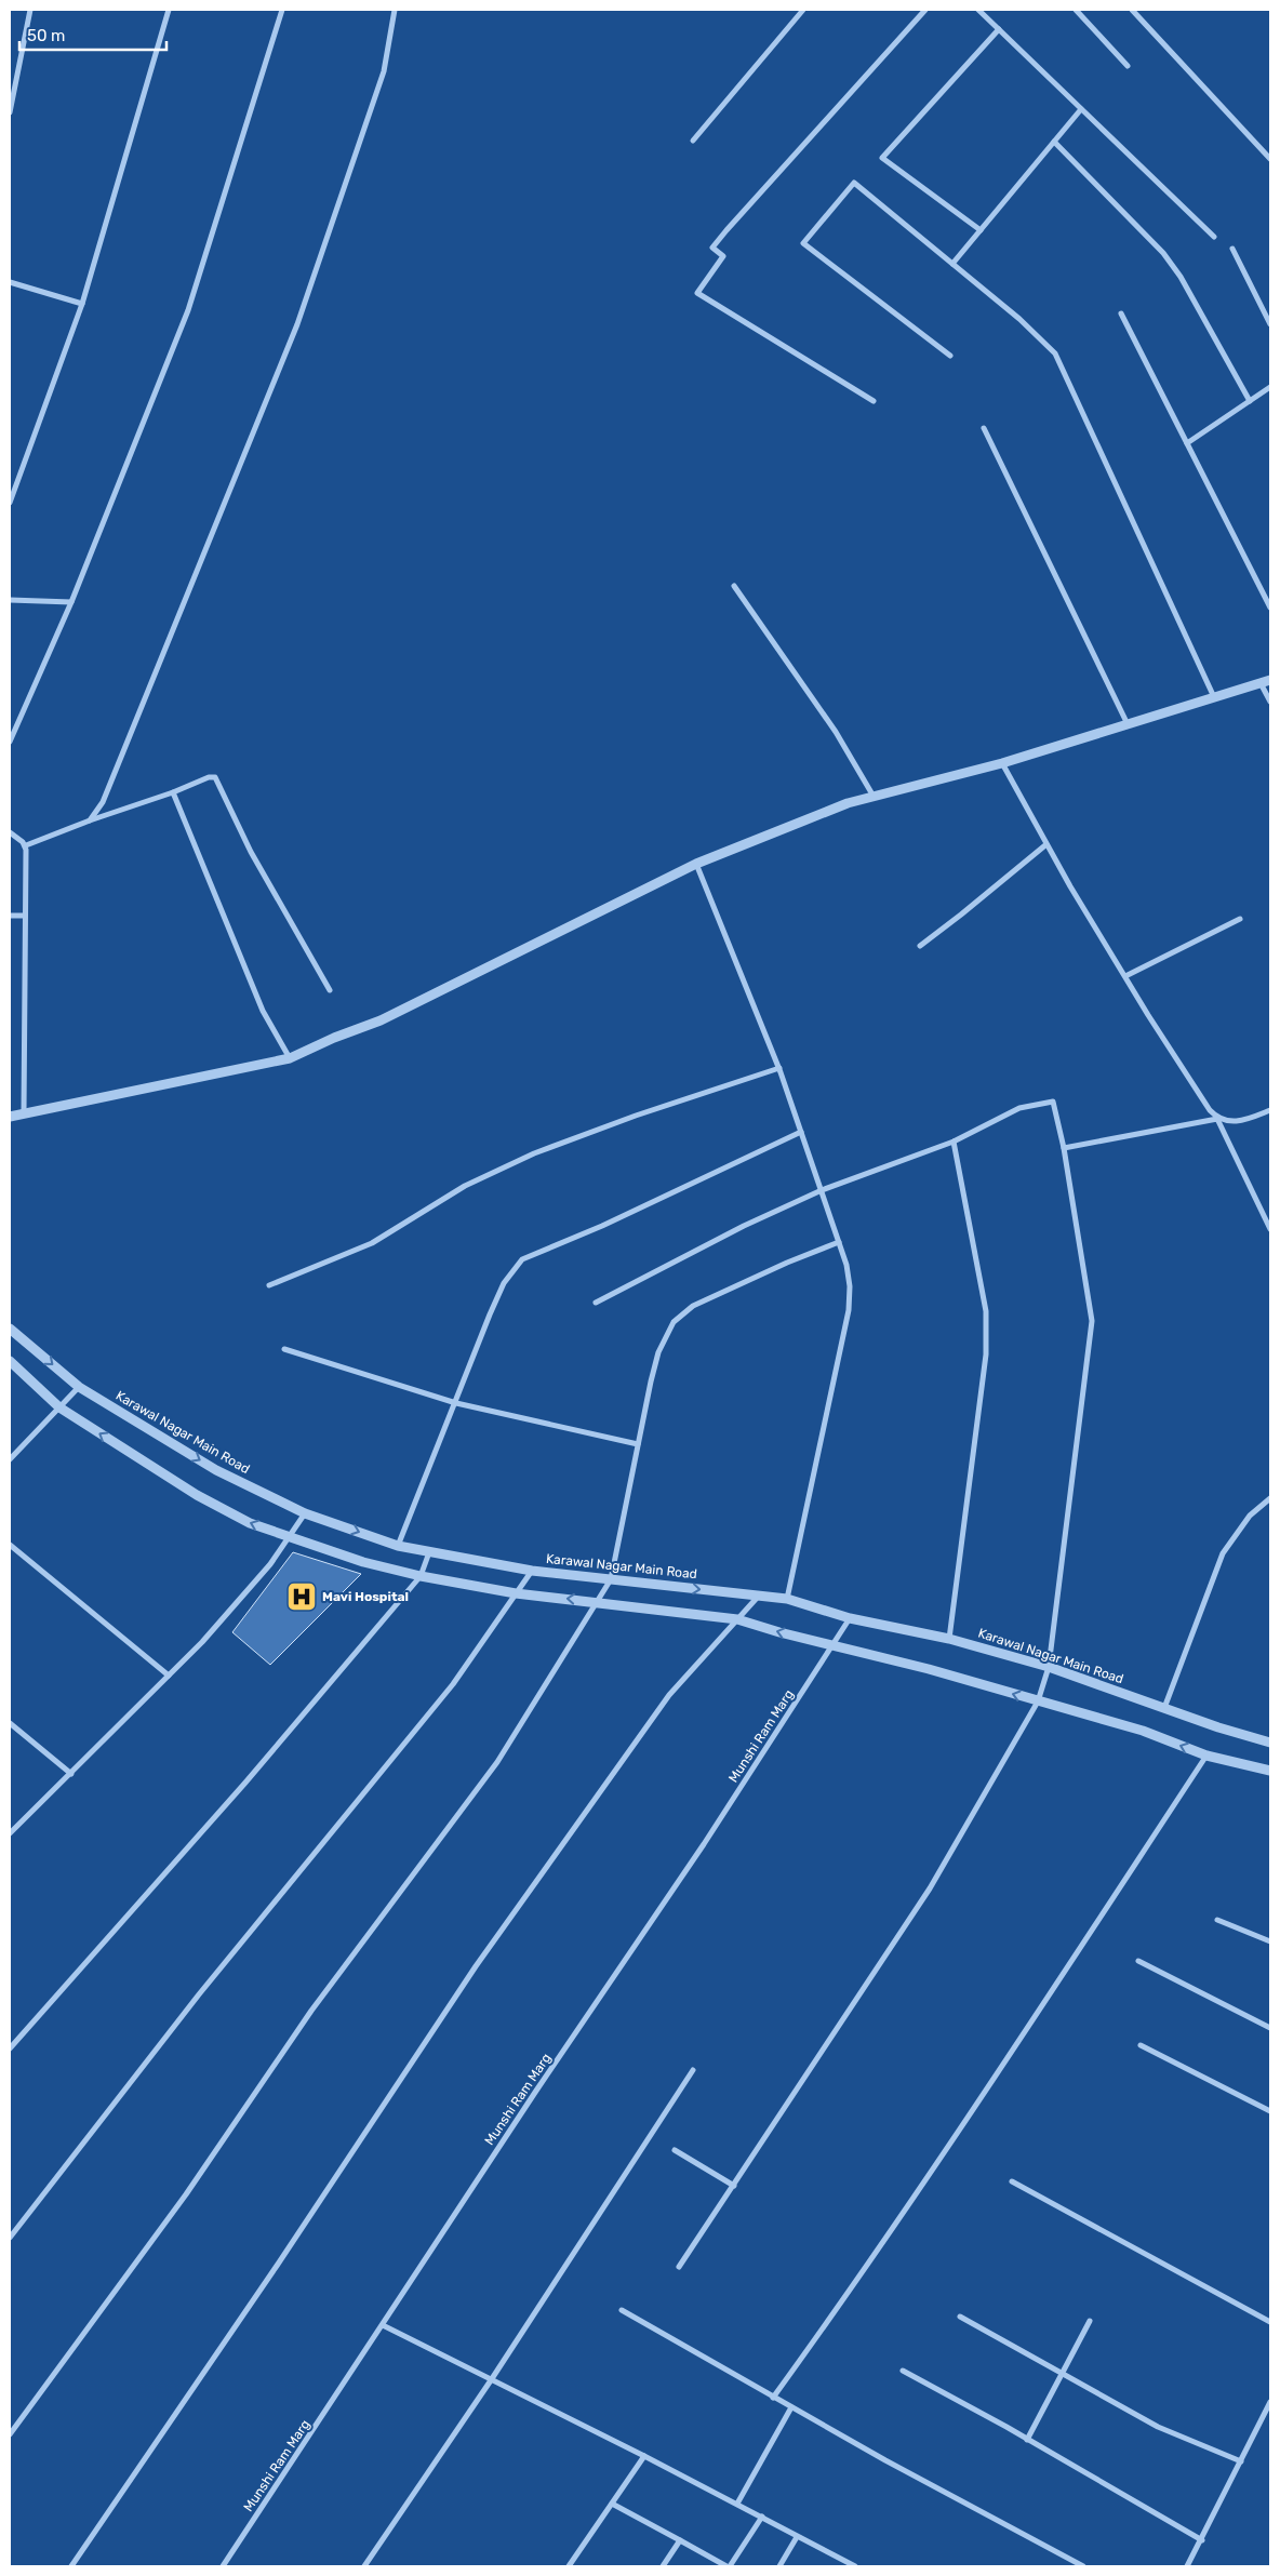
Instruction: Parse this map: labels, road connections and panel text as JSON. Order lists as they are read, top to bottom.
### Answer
{
  "streets": {
    "street": ["Karawal Nagar Main Road", "Munshi Ram Marg"]
  },
  "crossings": [
    ["Karawal Nagar Main Road", "Munshi Ram Marg"]
  ],
  "places": {
    "hospital": ["Mavi Hospital"]
  },
  "scale_bar": "50 m"
}
